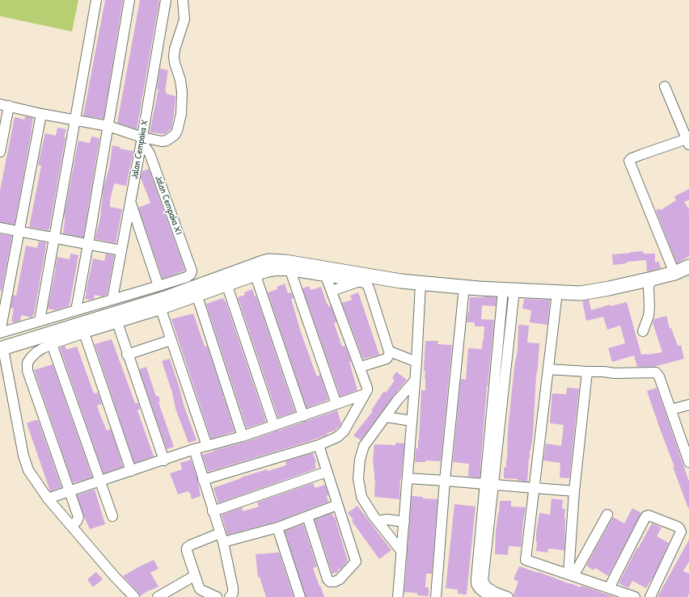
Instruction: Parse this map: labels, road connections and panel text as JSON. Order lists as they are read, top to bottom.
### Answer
{
  "streets": {
    "street": ["Jalan Cempaka X", "Jalan Cempaka XI"]
  },
  "crossings": [
    ["Jalan Cempaka X", "Jalan Cempaka XI"]
  ]
}
